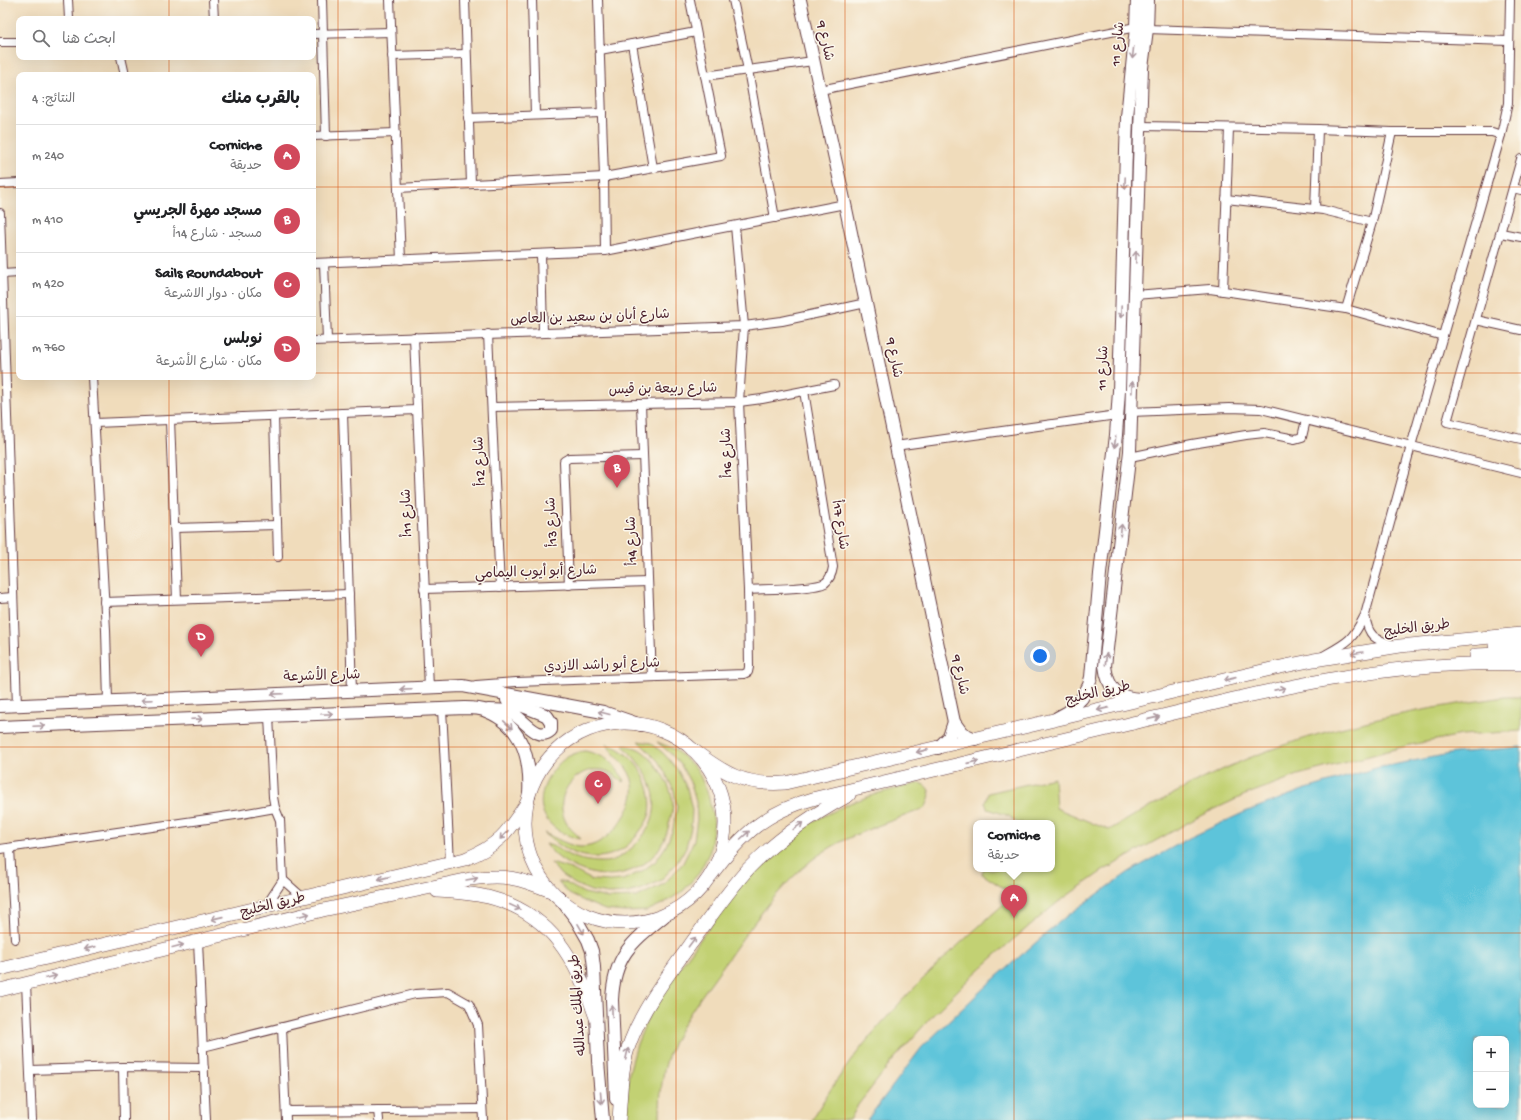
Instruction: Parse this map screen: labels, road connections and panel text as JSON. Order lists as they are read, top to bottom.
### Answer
{
  "streets": {
    "main road": ["طريق الخليج"],
    "street": [
      "شارع 9",
      "شارع 11",
      "شارع أبان بن سعيد بن العاص",
      "شارع ربيعة بن قيس",
      "شارع 16أ",
      "شارع 12أ",
      "شارع 11أ",
      "شارع 13أ",
      "شارع 17أ",
      "شارع 14أ",
      "شارع أبو أيوب اليمامي",
      "شارع أبو راشد الازدي",
      "شارع الأشرعة",
      "طريق الملك عبدالله"
    ]
  },
  "crossings": [
    ["شارع 9", "شارع أبان بن سعيد بن العاص"],
    ["شارع 11", "طريق الخليج"],
    ["شارع أبان بن سعيد بن العاص", "شارع 16أ"],
    ["شارع أبان بن سعيد بن العاص", "شارع 12أ"],
    ["شارع أبان بن سعيد بن العاص", "شارع 11أ"],
    ["شارع ربيعة بن قيس", "شارع 16أ"],
    ["شارع ربيعة بن قيس", "شارع 12أ"],
    ["شارع ربيعة بن قيس", "شارع 17أ"],
    ["شارع ربيعة بن قيس", "شارع 14أ"],
    ["شارع 16أ", "شارع 17أ"],
    ["شارع 16أ", "شارع أبو راشد الازدي"],
    ["شارع 12أ", "شارع أبو أيوب اليمامي"],
    ["شارع 11أ", "شارع أبو أيوب اليمامي"],
    ["شارع 11أ", "شارع الأشرعة"],
    ["شارع 13أ", "شارع 14أ"],
    ["شارع 13أ", "شارع أبو أيوب اليمامي"],
    ["شارع 14أ", "شارع أبو أيوب اليمامي"],
    ["شارع 14أ", "شارع أبو راشد الازدي"],
    ["طريق الخليج", "طريق الملك عبدالله"],
    ["شارع أبو راشد الازدي", "شارع الأشرعة"]
  ],
  "one_way": ["طريق الملك عبدالله"],
  "page": {
    "search": "ابحث هنا",
    "heading": ["بالقرب منك", "النتائج: 4"],
    "list": [
      {
        "mark": "A",
        "name": "Corniche",
        "note": "حديقة",
        "value": "240 m"
      },
      {
        "mark": "B",
        "name": "مسجد مهرة الجريسي",
        "note": "مسجد · شارع 14أ",
        "value": "410 m"
      },
      {
        "mark": "C",
        "name": "Sails Roundabout",
        "note": "مكان · دوار الاشرعة",
        "value": "420 m"
      },
      {
        "mark": "D",
        "name": "نوبلس",
        "note": "مكان · شارع الأشرعة",
        "value": "760 m"
      }
    ],
    "pins": [
      "B",
      "D",
      "C",
      "A"
    ],
    "popup": ["Corniche", "حديقة"],
    "map_buttons": ["+", "−"]
  }
}
